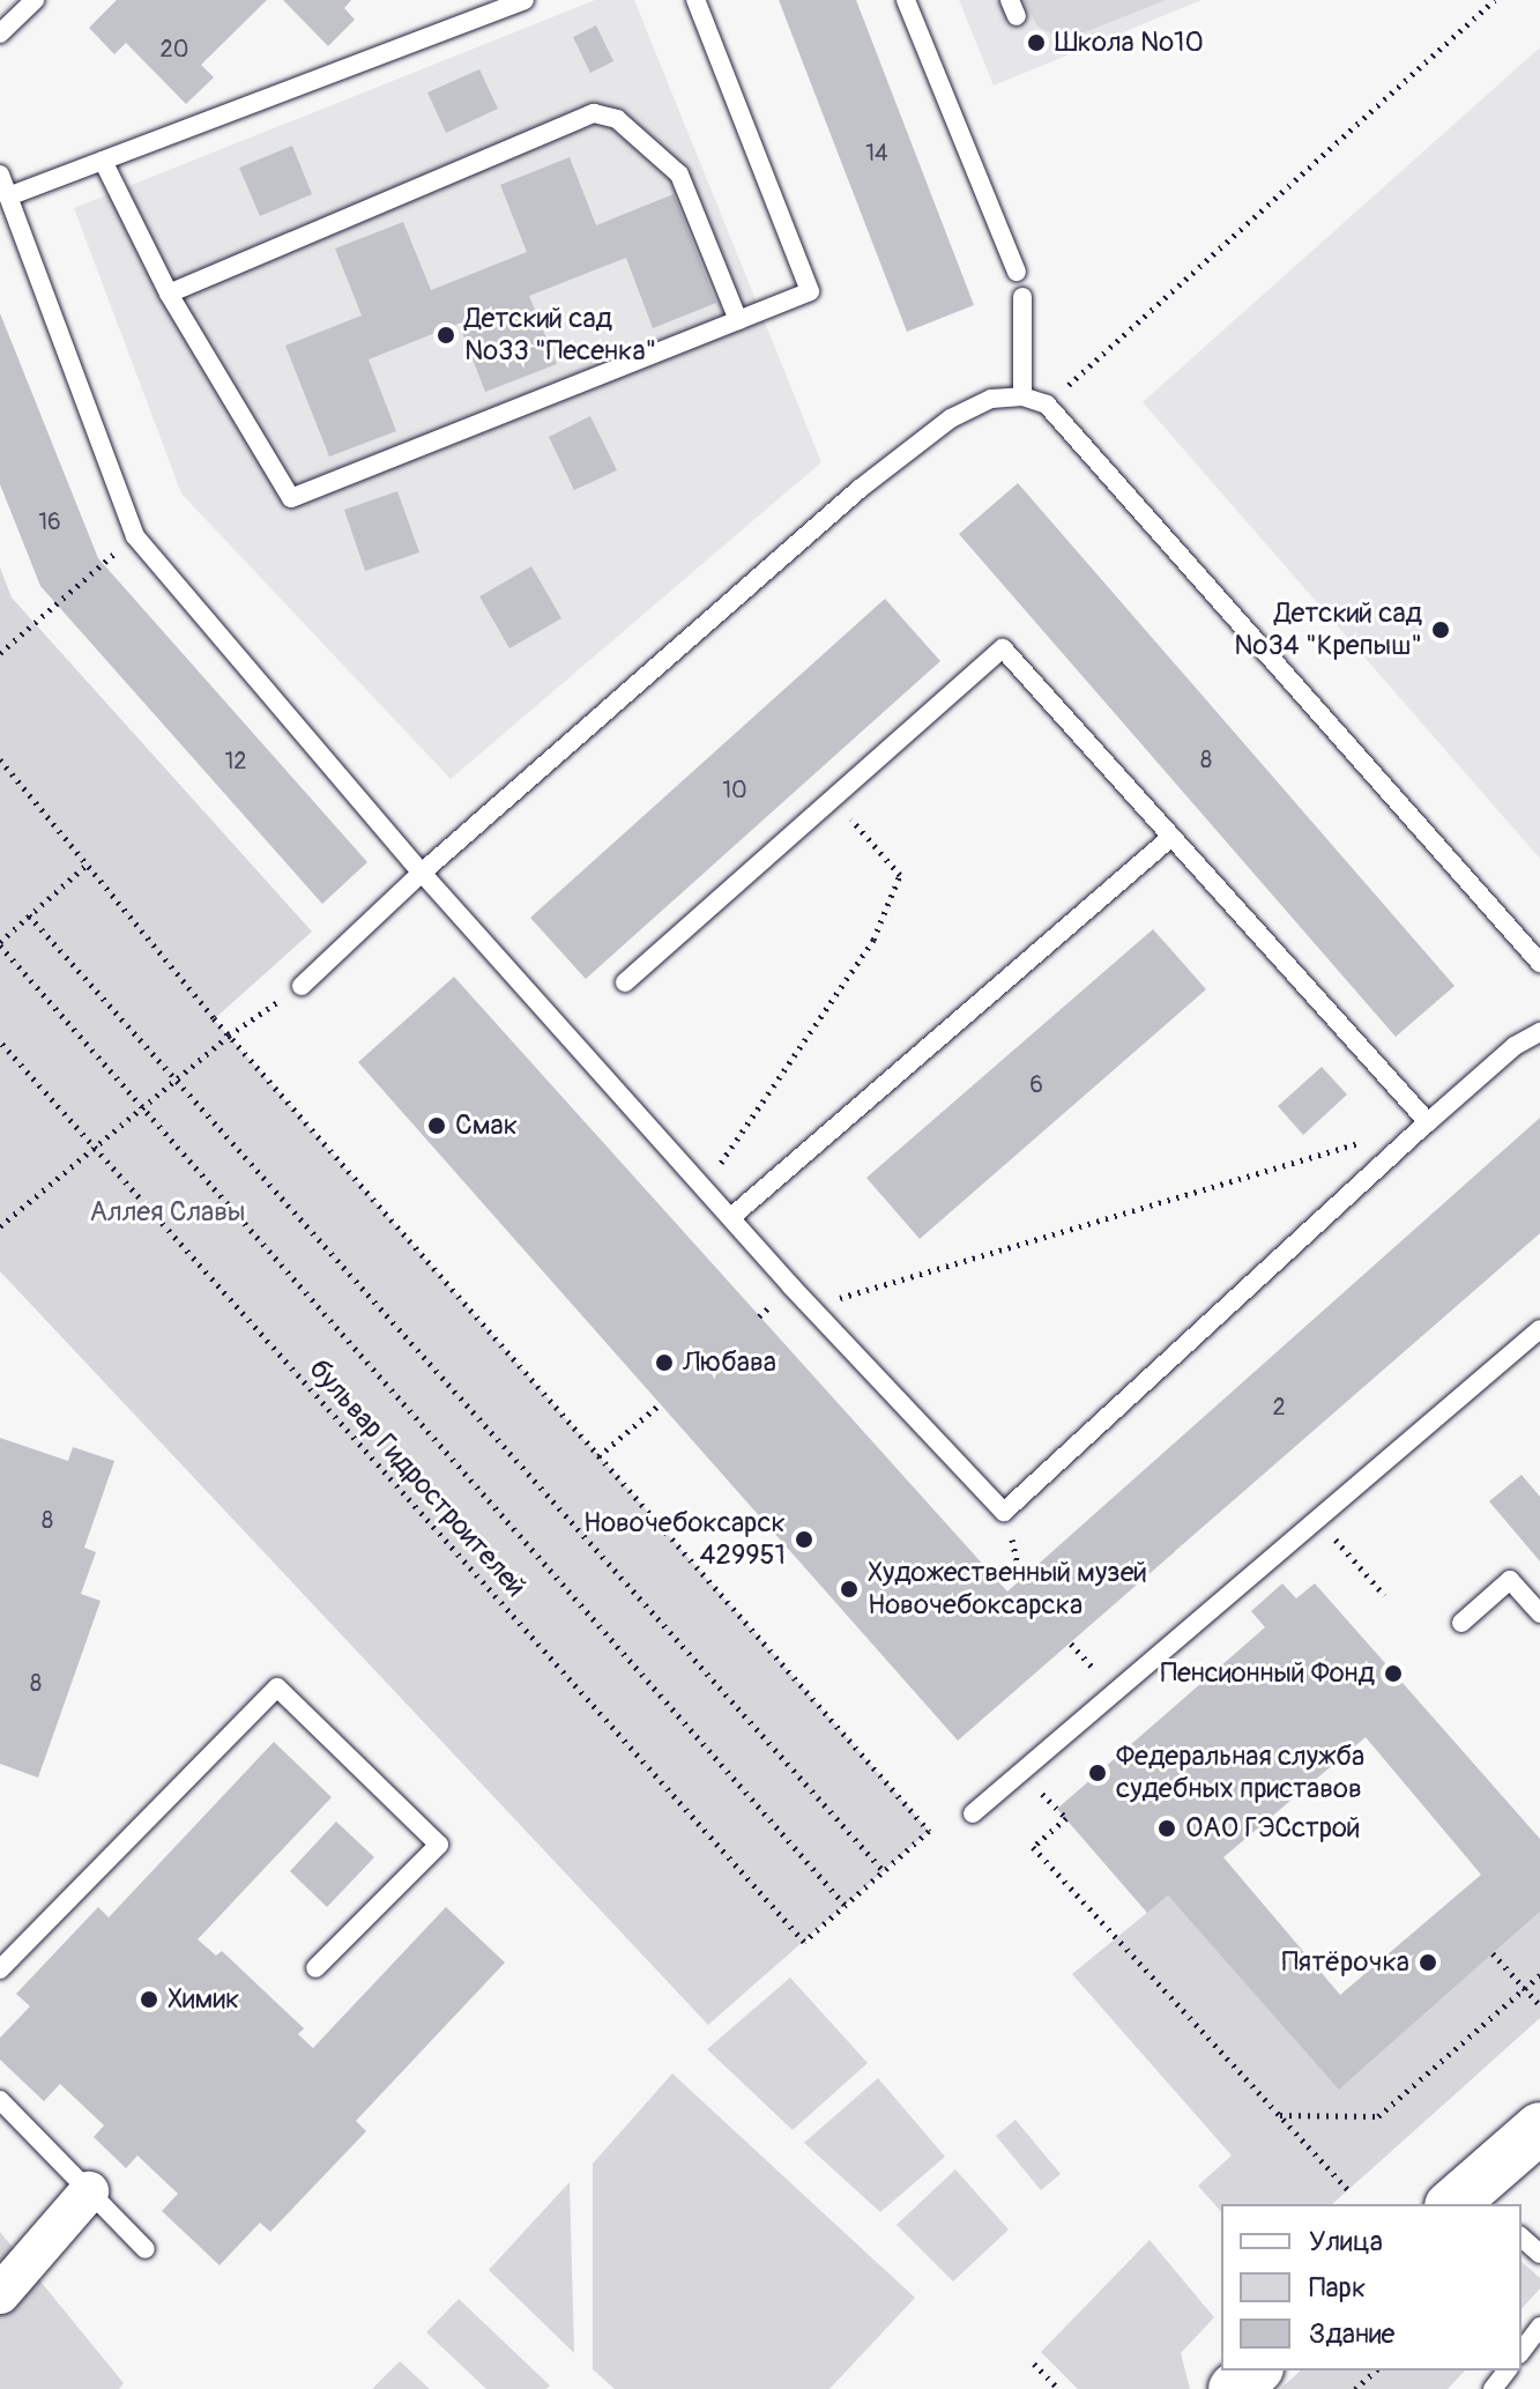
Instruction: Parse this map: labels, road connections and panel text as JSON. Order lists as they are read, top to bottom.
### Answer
{
  "streets": {
    "path": ["бульвар Гидростроителей"]
  },
  "parks": ["Аллея Славы"],
  "places": [
    "Школа №10",
    "Детский сад №33 \"Песенка\"",
    "Детский сад №34 \"Крепыш\"",
    "Смак",
    "Любава",
    "Новочебоксарск 429951",
    "Художественный музей Новочебоксарска",
    "Пенсионный Фонд",
    "Федеральная служба судебных приставов",
    "ОАО ГЭСстрой",
    "Пятёрочка",
    "Химик"
  ],
  "house_numbers": [
    "20",
    "14",
    "16",
    "8",
    "12",
    "10",
    "6",
    "2",
    "8",
    "8"
  ],
  "legend": ["Улица", "Парк", "Здание"]
}
